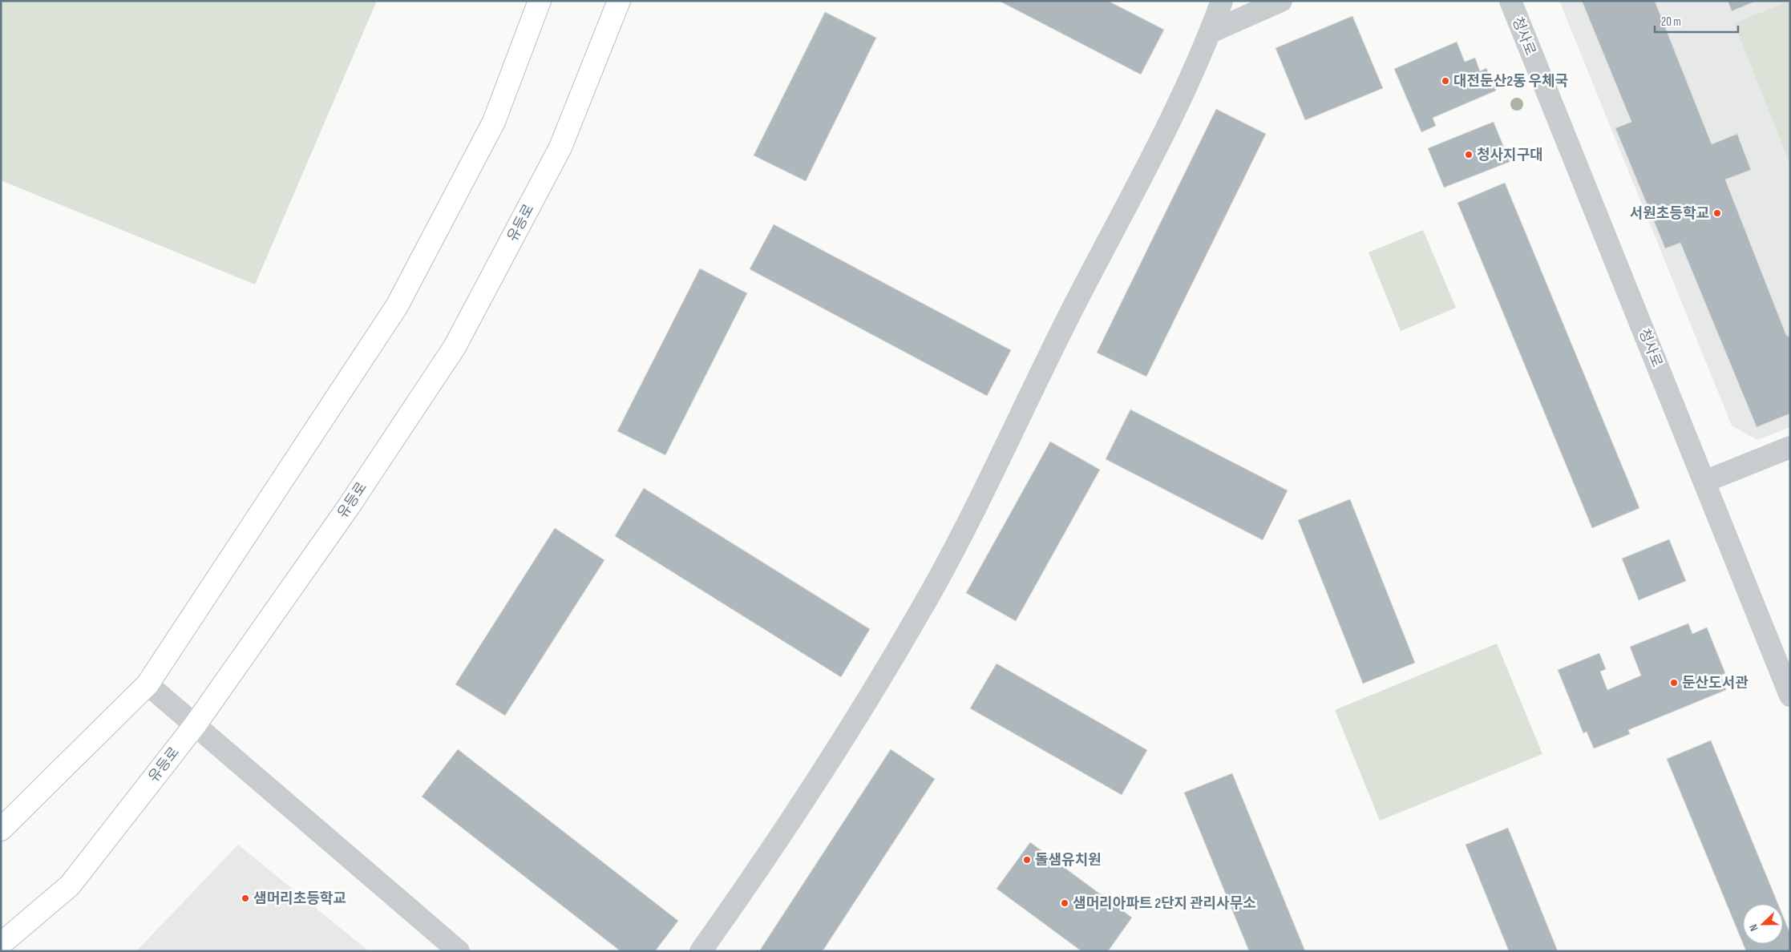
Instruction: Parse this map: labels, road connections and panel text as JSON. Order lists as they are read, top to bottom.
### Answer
{
  "streets": {
    "main road": ["유등로"],
    "street": ["청사로"]
  },
  "places": [
    "대전둔산2동 우체국",
    "청사지구대",
    "서원초등학교",
    "둔산도서관",
    "돌샘유치원",
    "샘머리초등학교",
    "샘머리아파트 2단지 관리사무소"
  ],
  "scale_bar": "20 m",
  "north": "left"
}
